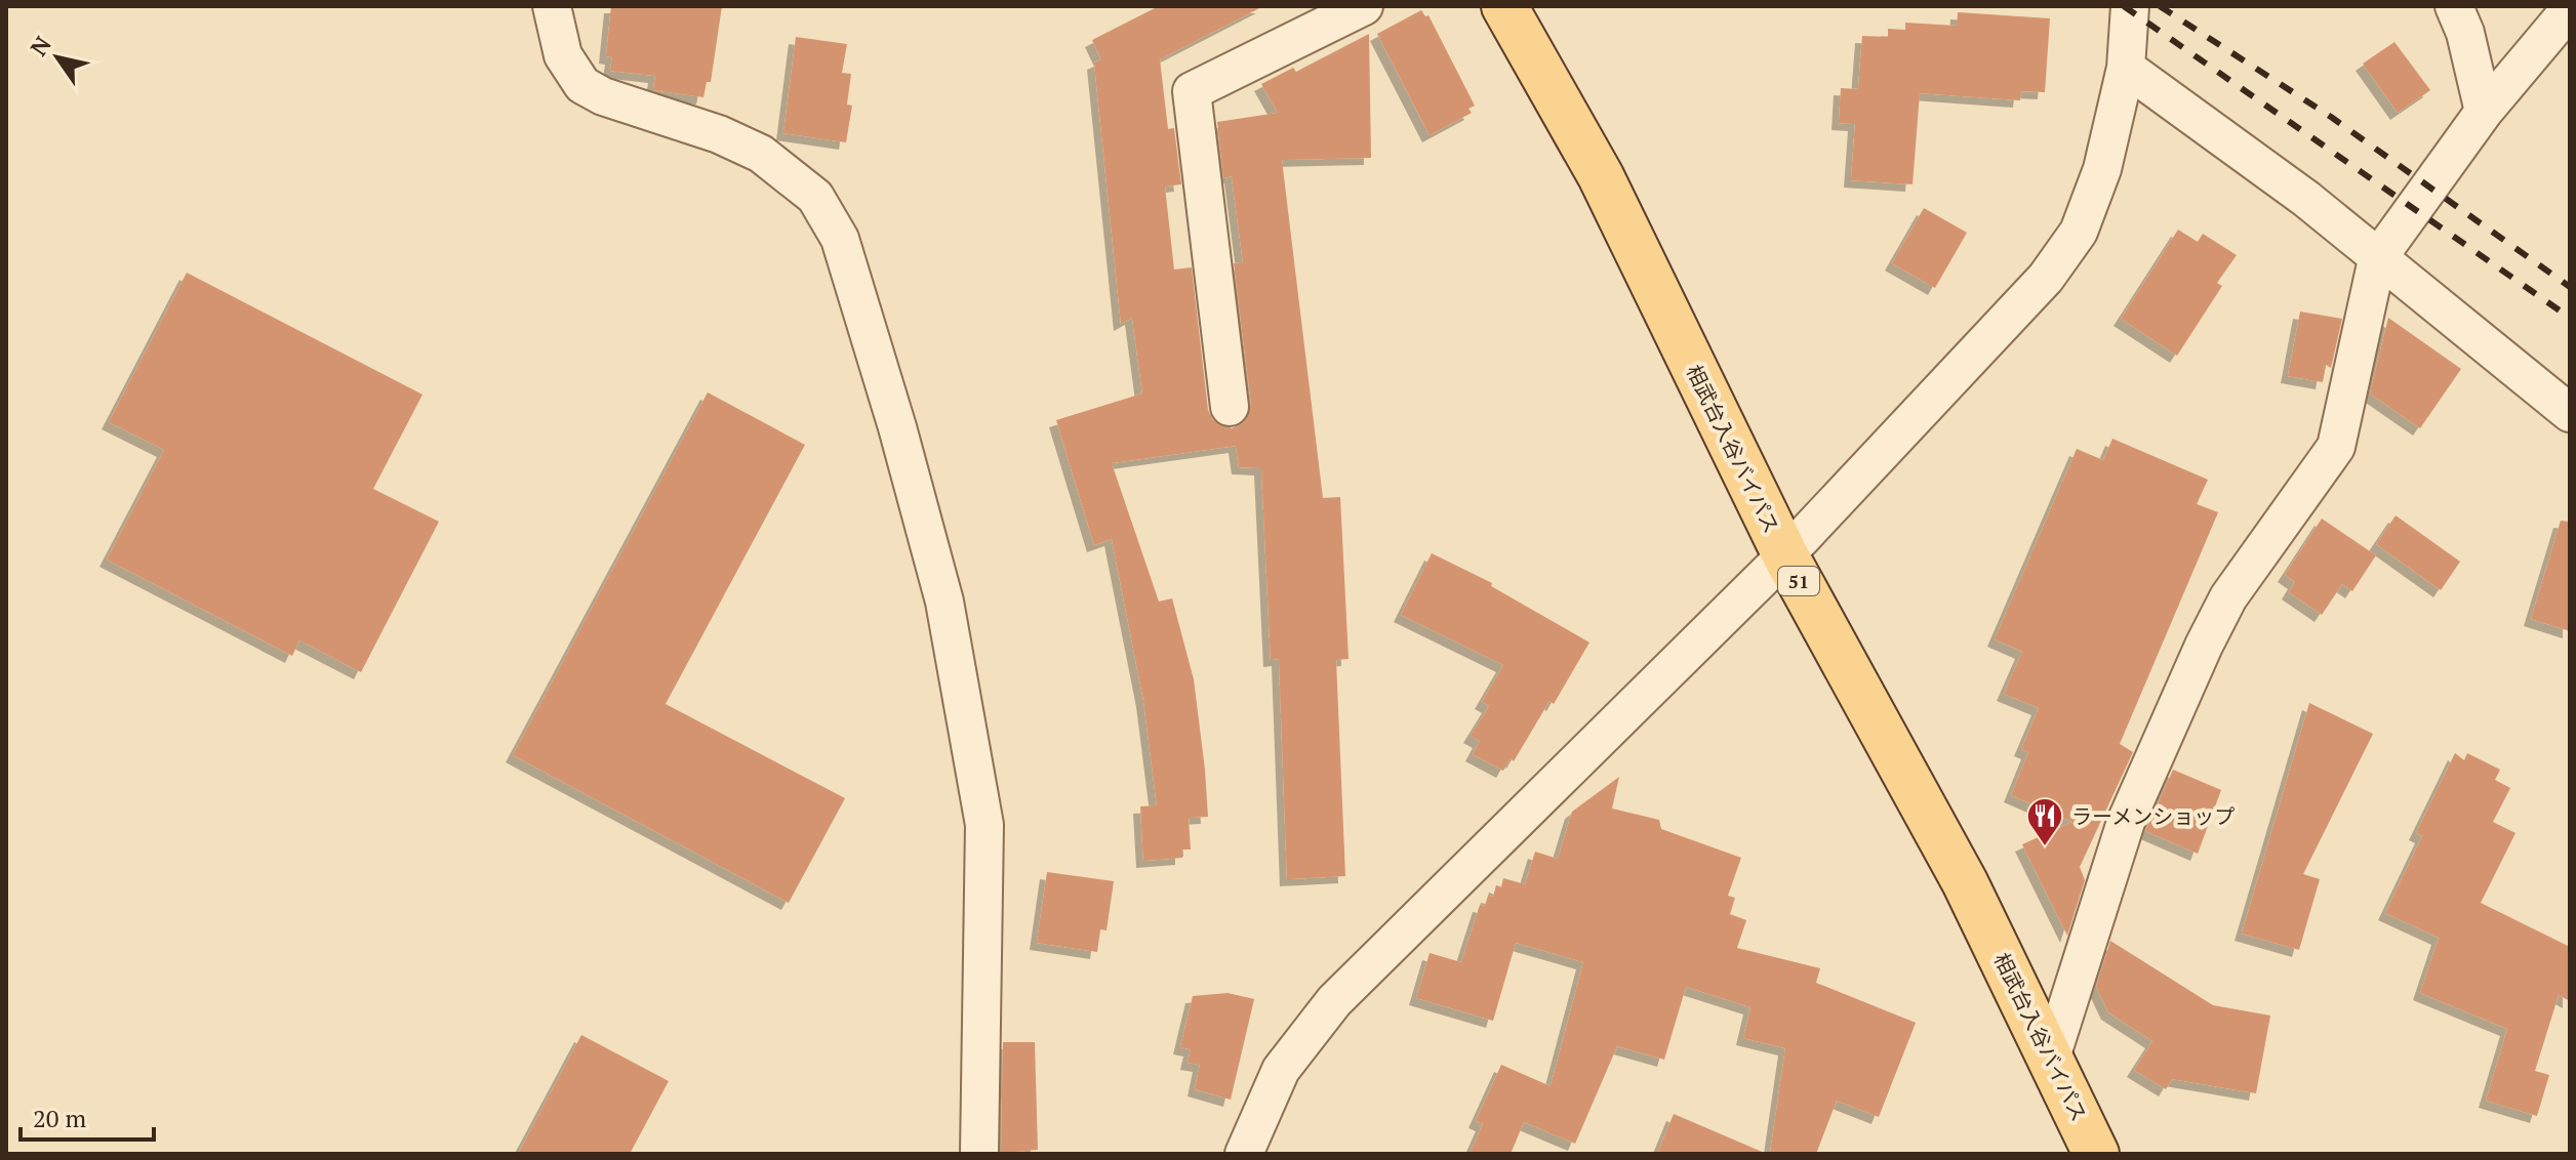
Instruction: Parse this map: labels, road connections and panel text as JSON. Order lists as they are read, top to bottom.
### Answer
{
  "streets": {
    "main road": ["相武台入谷バイパス", "51"]
  },
  "places": {
    "restaurant": ["ラーメンショップ"]
  },
  "scale_bar": "20 m",
  "north": "top left"
}
